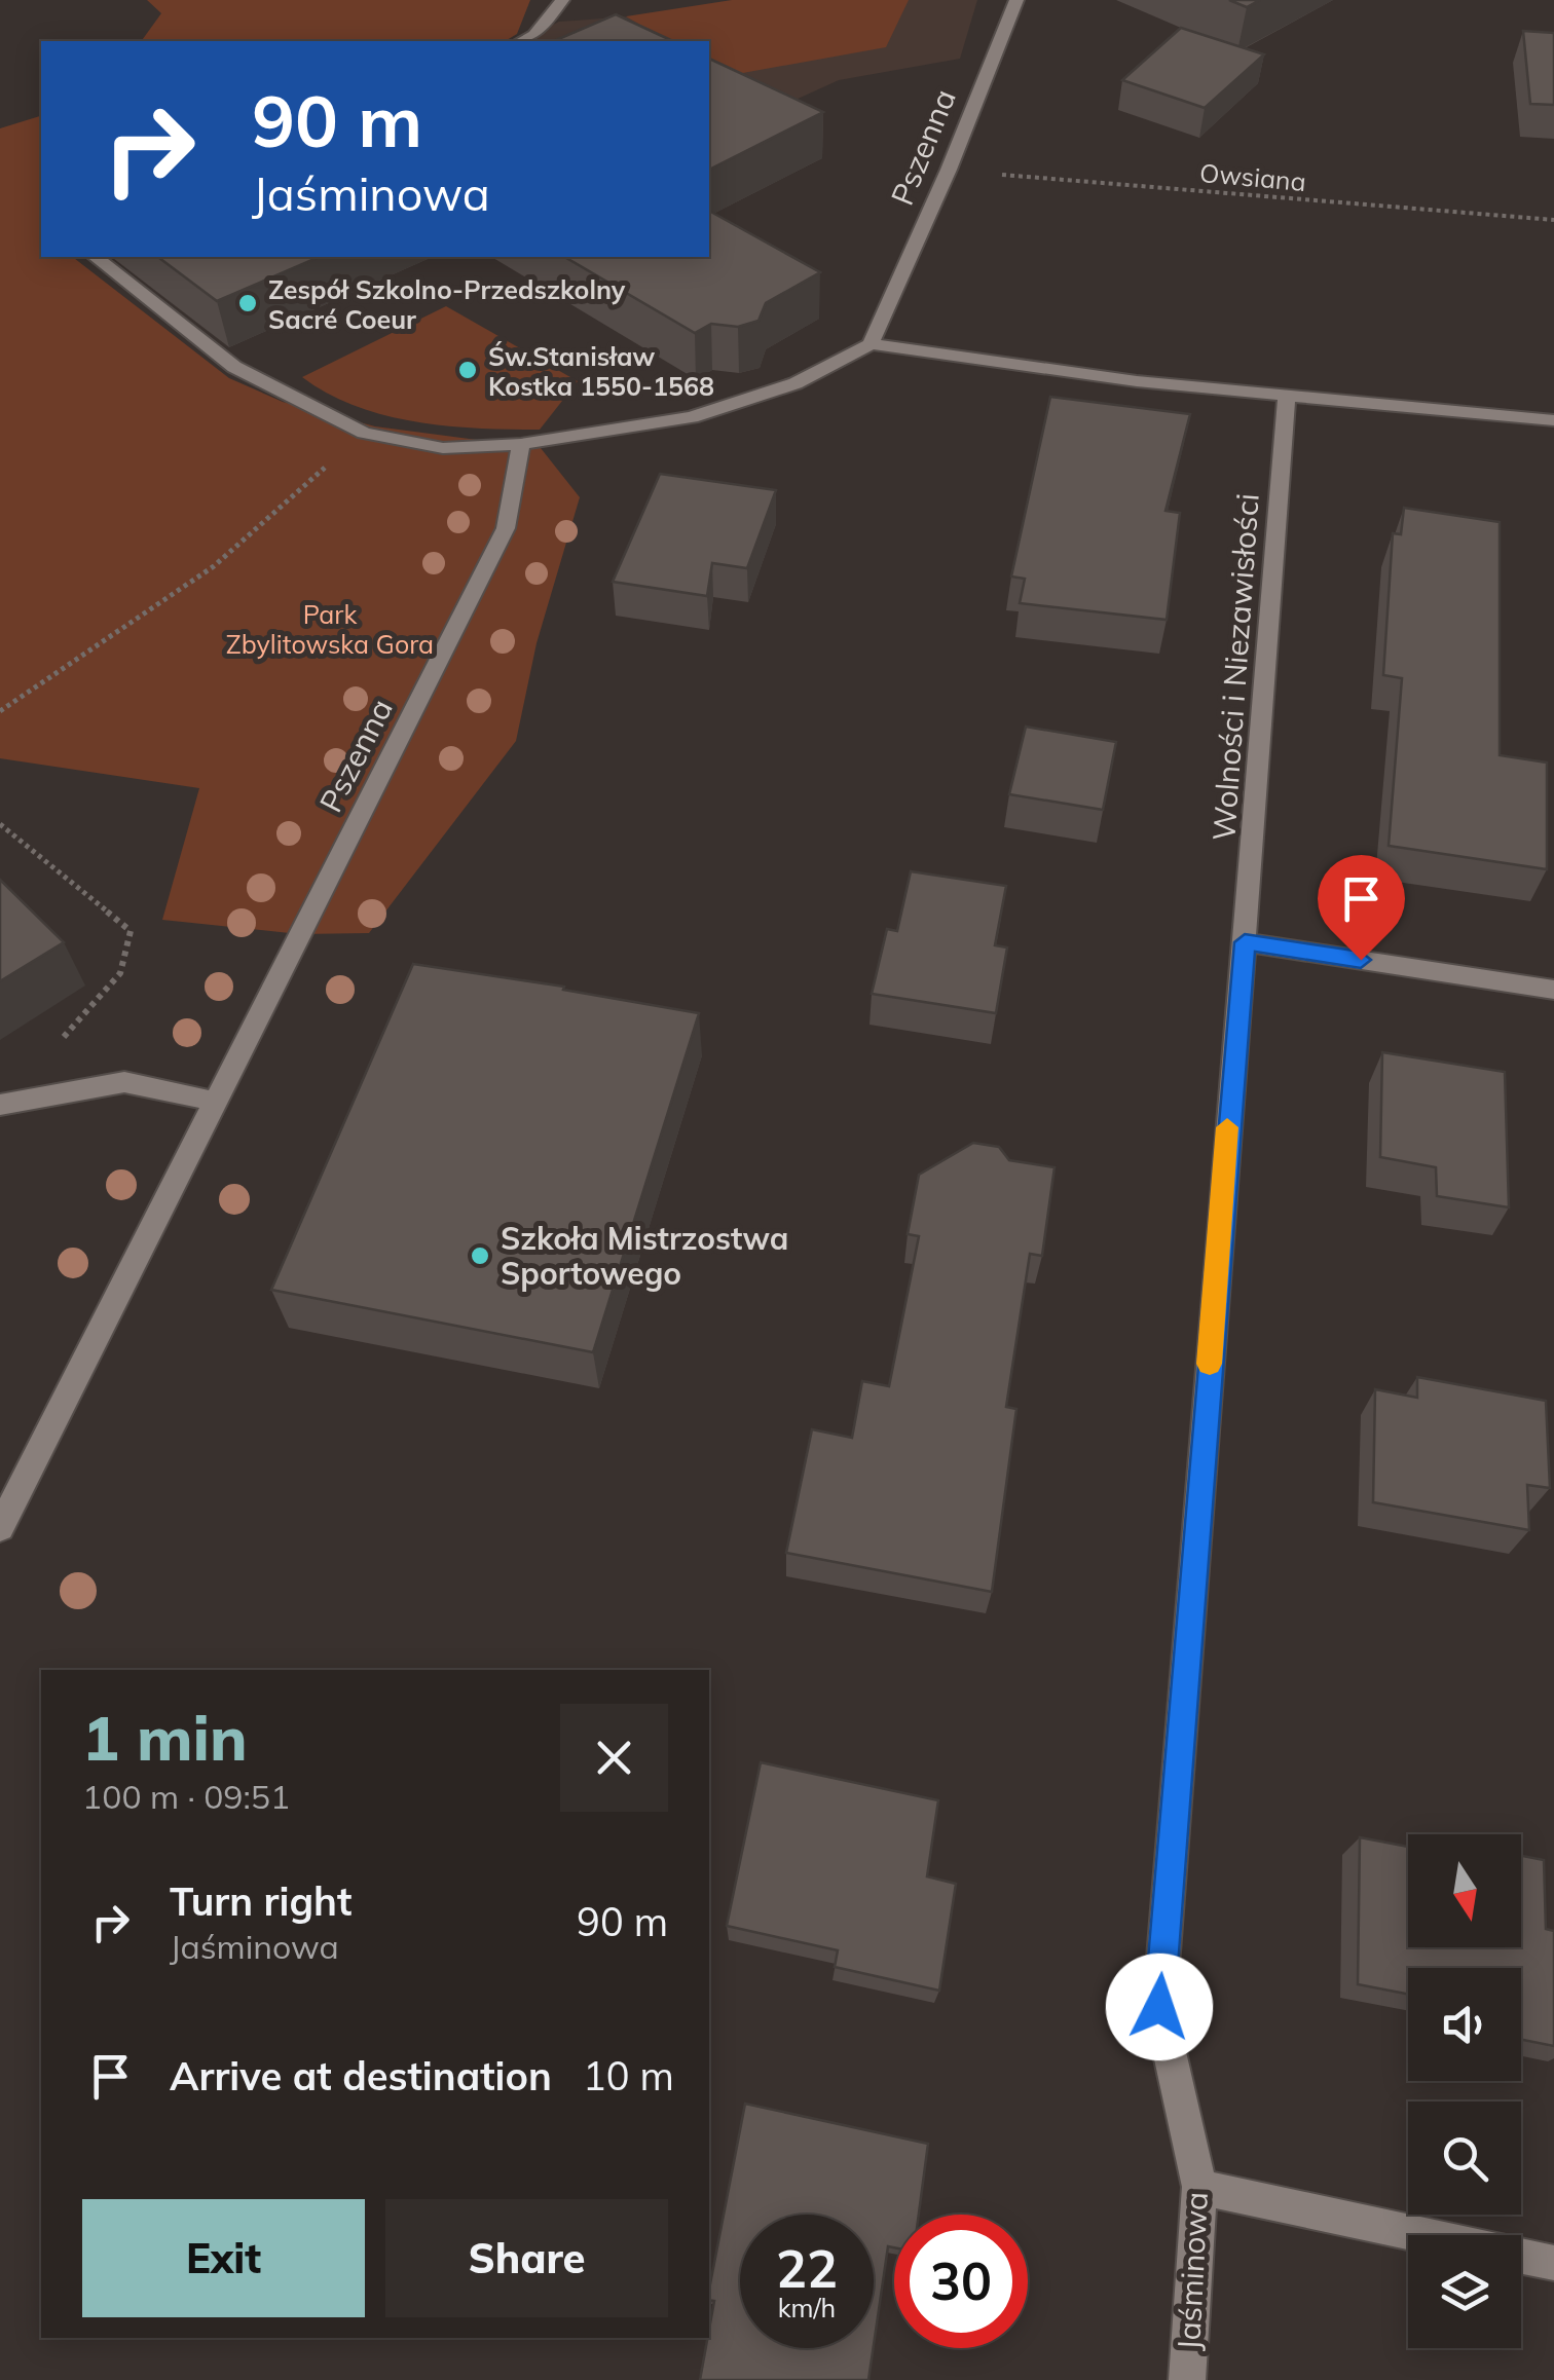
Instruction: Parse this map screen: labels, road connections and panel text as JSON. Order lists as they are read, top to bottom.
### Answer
{
  "streets": {
    "street": ["Pszenna", "Wolności i Niezawisłości", "Jaśminowa"],
    "path": ["Owsiana"]
  },
  "crossings": [
    ["Pszenna", "Owsiana"],
    ["Wolności i Niezawisłości", "Jaśminowa"]
  ],
  "parks": ["Park Zbylitowska Gora"],
  "places": ["Zespół Szkolno-Przedszkolny Sacré Coeur", "Św.Stanisław Kostka 1550-1568", "Szkoła Mistrzostwa Sportowego"],
  "north": "bottom",
  "page": {
    "turn": ["90 m", "Jaśminowa"],
    "heading": ["1 min", "100 m · 09:51"],
    "list": [
      {
        "name": "Turn right",
        "note": "Jaśminowa",
        "value": "90 m"
      },
      {
        "name": "Arrive at destination",
        "value": "10 m"
      }
    ],
    "buttons": ["Exit", "Share"],
    "speed": "22 km/h",
    "limit": "30"
  }
}
